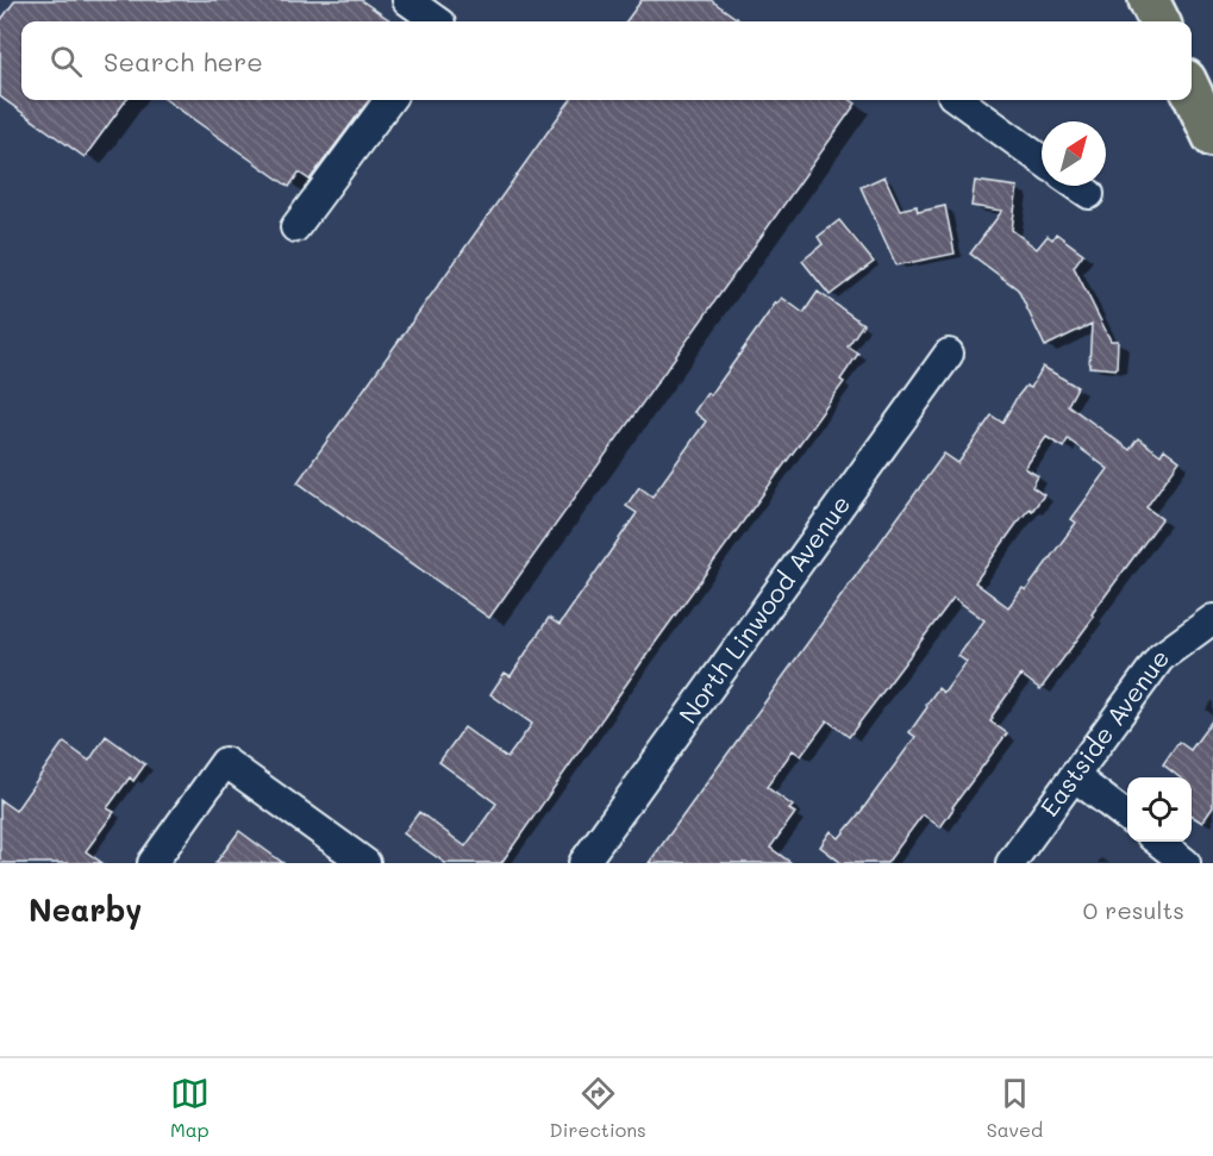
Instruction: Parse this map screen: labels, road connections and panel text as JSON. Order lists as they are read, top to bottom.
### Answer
{
  "streets": {
    "street": ["North Linwood Avenue", "Eastside Avenue"]
  },
  "north": "top right",
  "page": {
    "search": "Search here",
    "heading": ["Nearby", "0 results"],
    "nav": ["Map", "Directions", "Saved"]
  }
}
